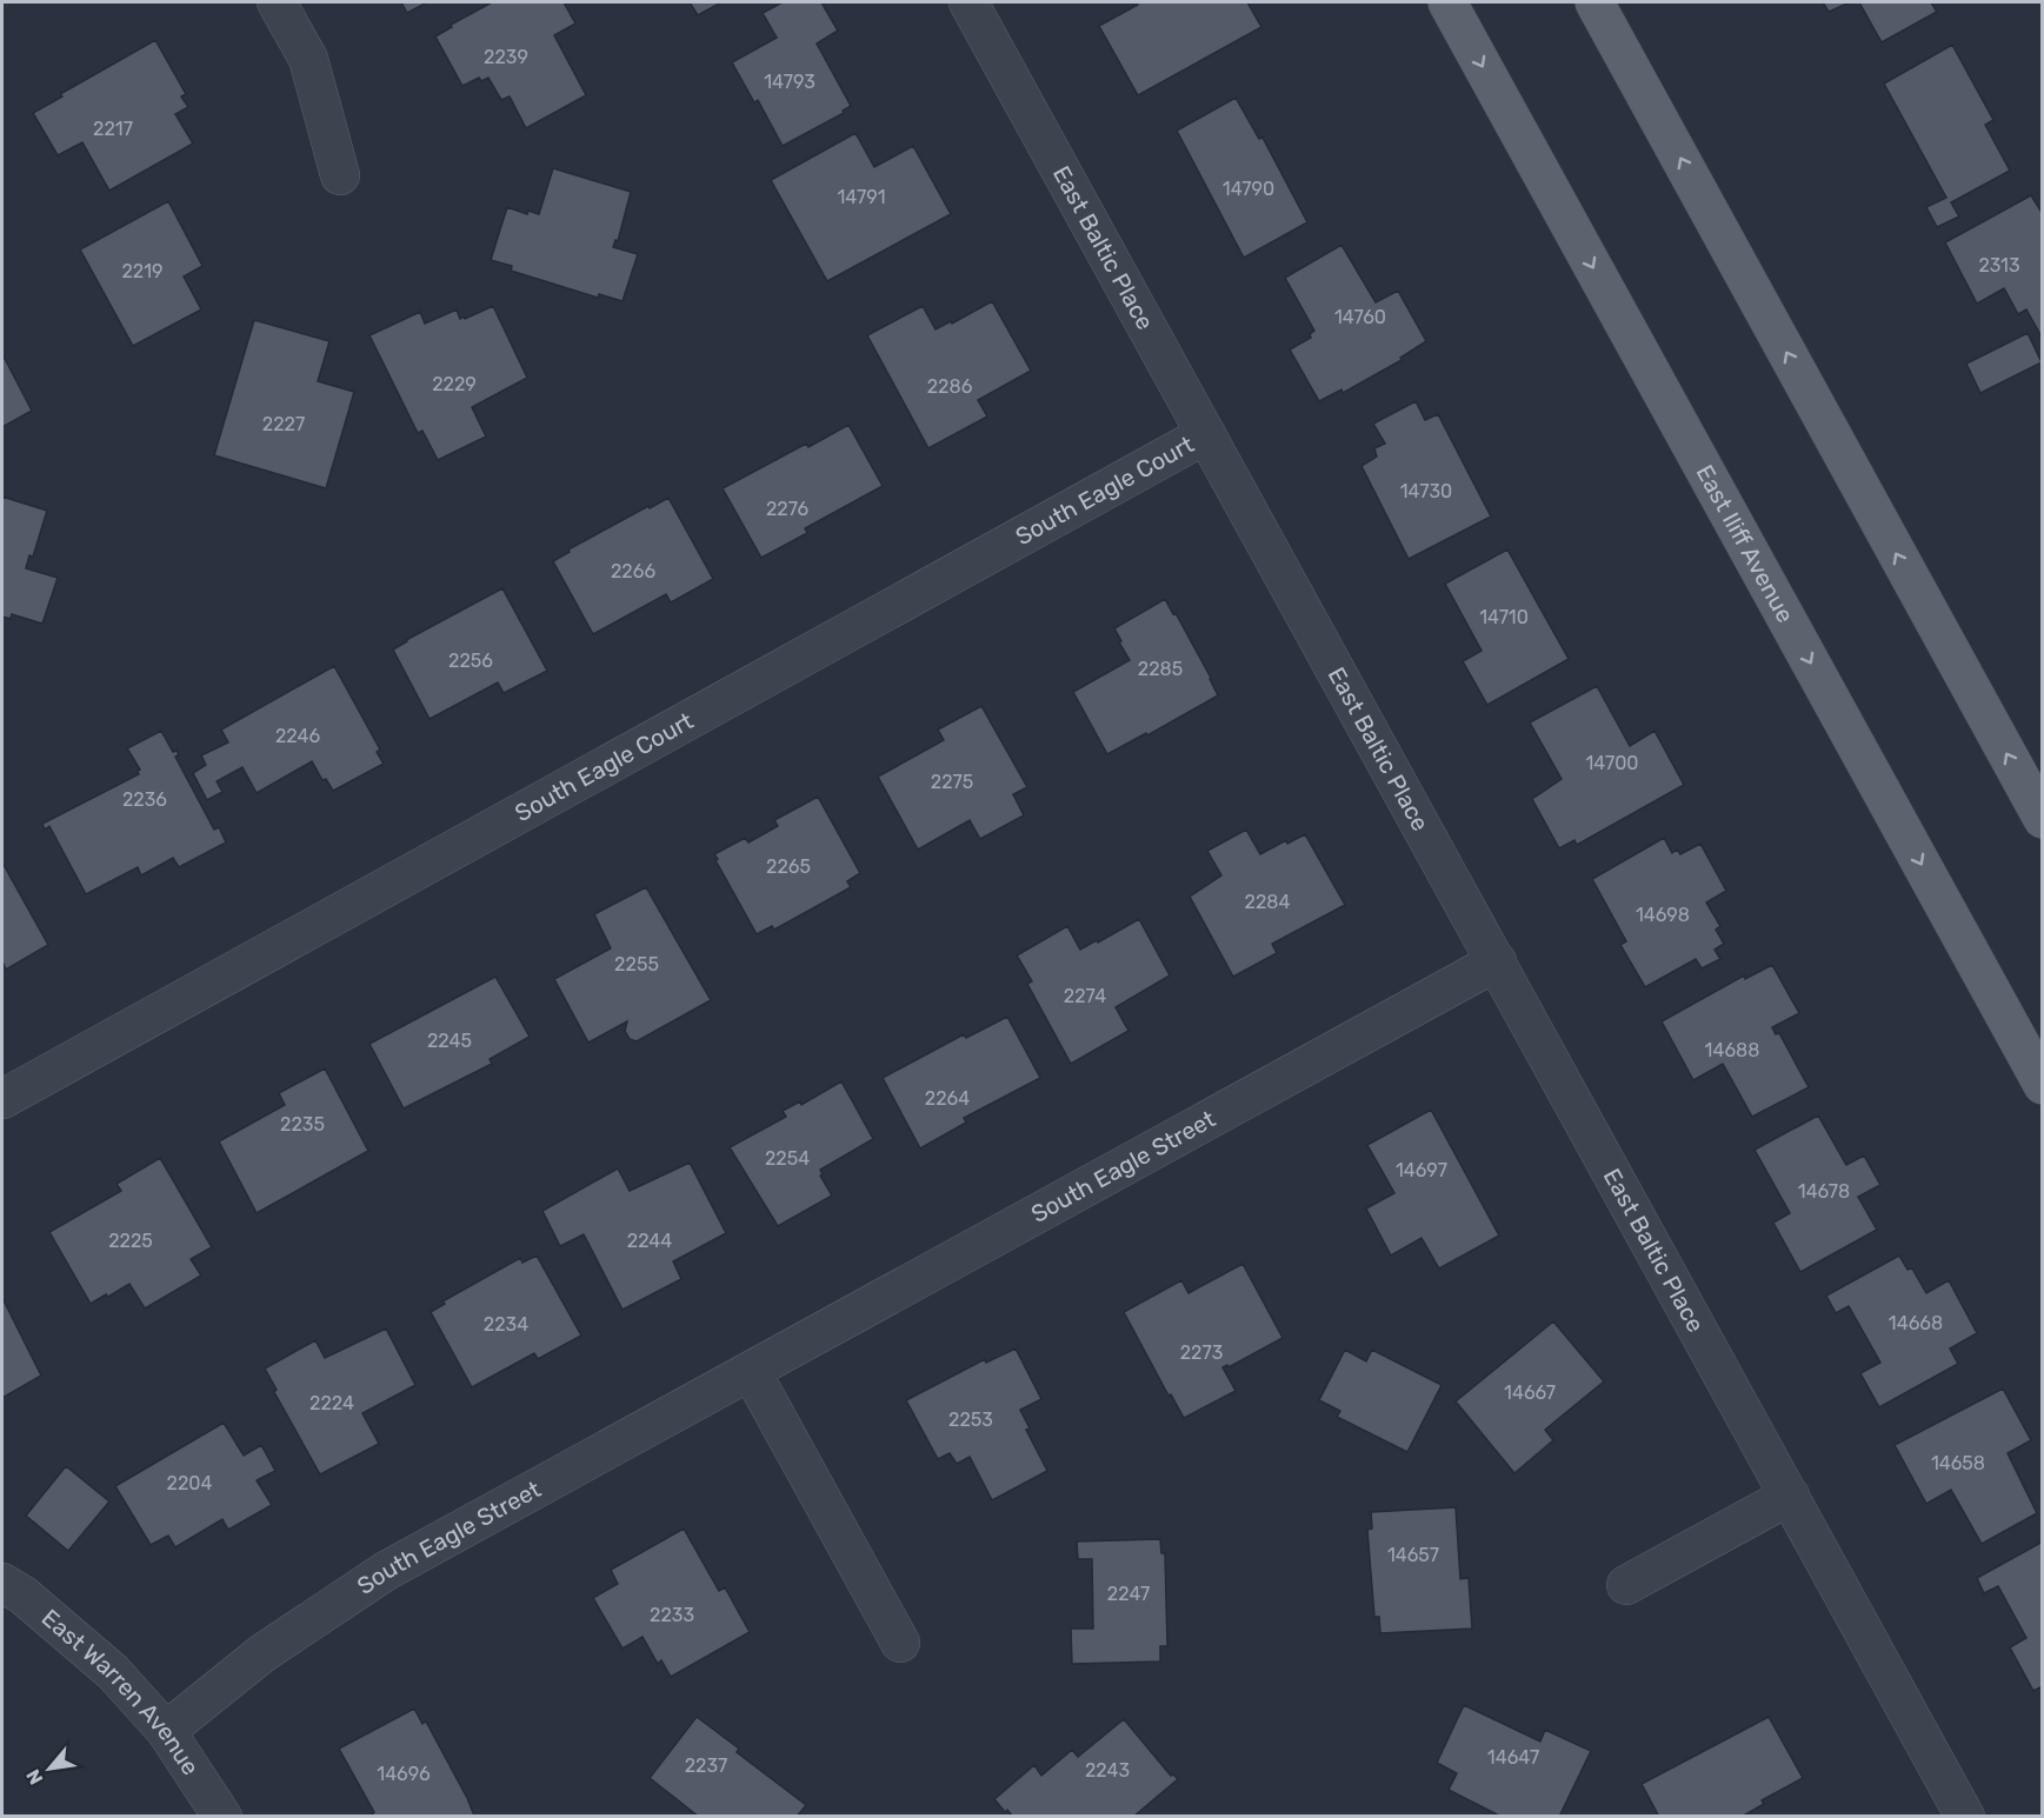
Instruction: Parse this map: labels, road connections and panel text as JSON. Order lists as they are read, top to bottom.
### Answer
{
  "streets": {
    "main road": ["East Iliff Avenue"],
    "street": [
      "East Baltic Place",
      "South Eagle Court",
      "South Eagle Street",
      "East Warren Avenue"
    ]
  },
  "crossings": [
    ["East Baltic Place", "South Eagle Court"],
    ["East Baltic Place", "South Eagle Street"],
    ["South Eagle Street", "East Warren Avenue"]
  ],
  "house_numbers": [
    "2239",
    "14793",
    "2217",
    "14790",
    "14791",
    "2313",
    "2219",
    "14760",
    "2229",
    "2286",
    "2227",
    "14730",
    "2276",
    "2266",
    "14710",
    "2256",
    "2285",
    "2246",
    "14700",
    "2275",
    "2236",
    "2265",
    "2284",
    "14698",
    "2255",
    "2274",
    "2245",
    "14688",
    "2264",
    "2235",
    "2254",
    "14697",
    "14678",
    "2225",
    "2244",
    "14668",
    "2234",
    "2273",
    "14667",
    "2224",
    "2253",
    "14658",
    "2204",
    "14657",
    "2247",
    "2233",
    "14647",
    "2237",
    "2243",
    "14696"
  ],
  "north": "bottom left"
}
